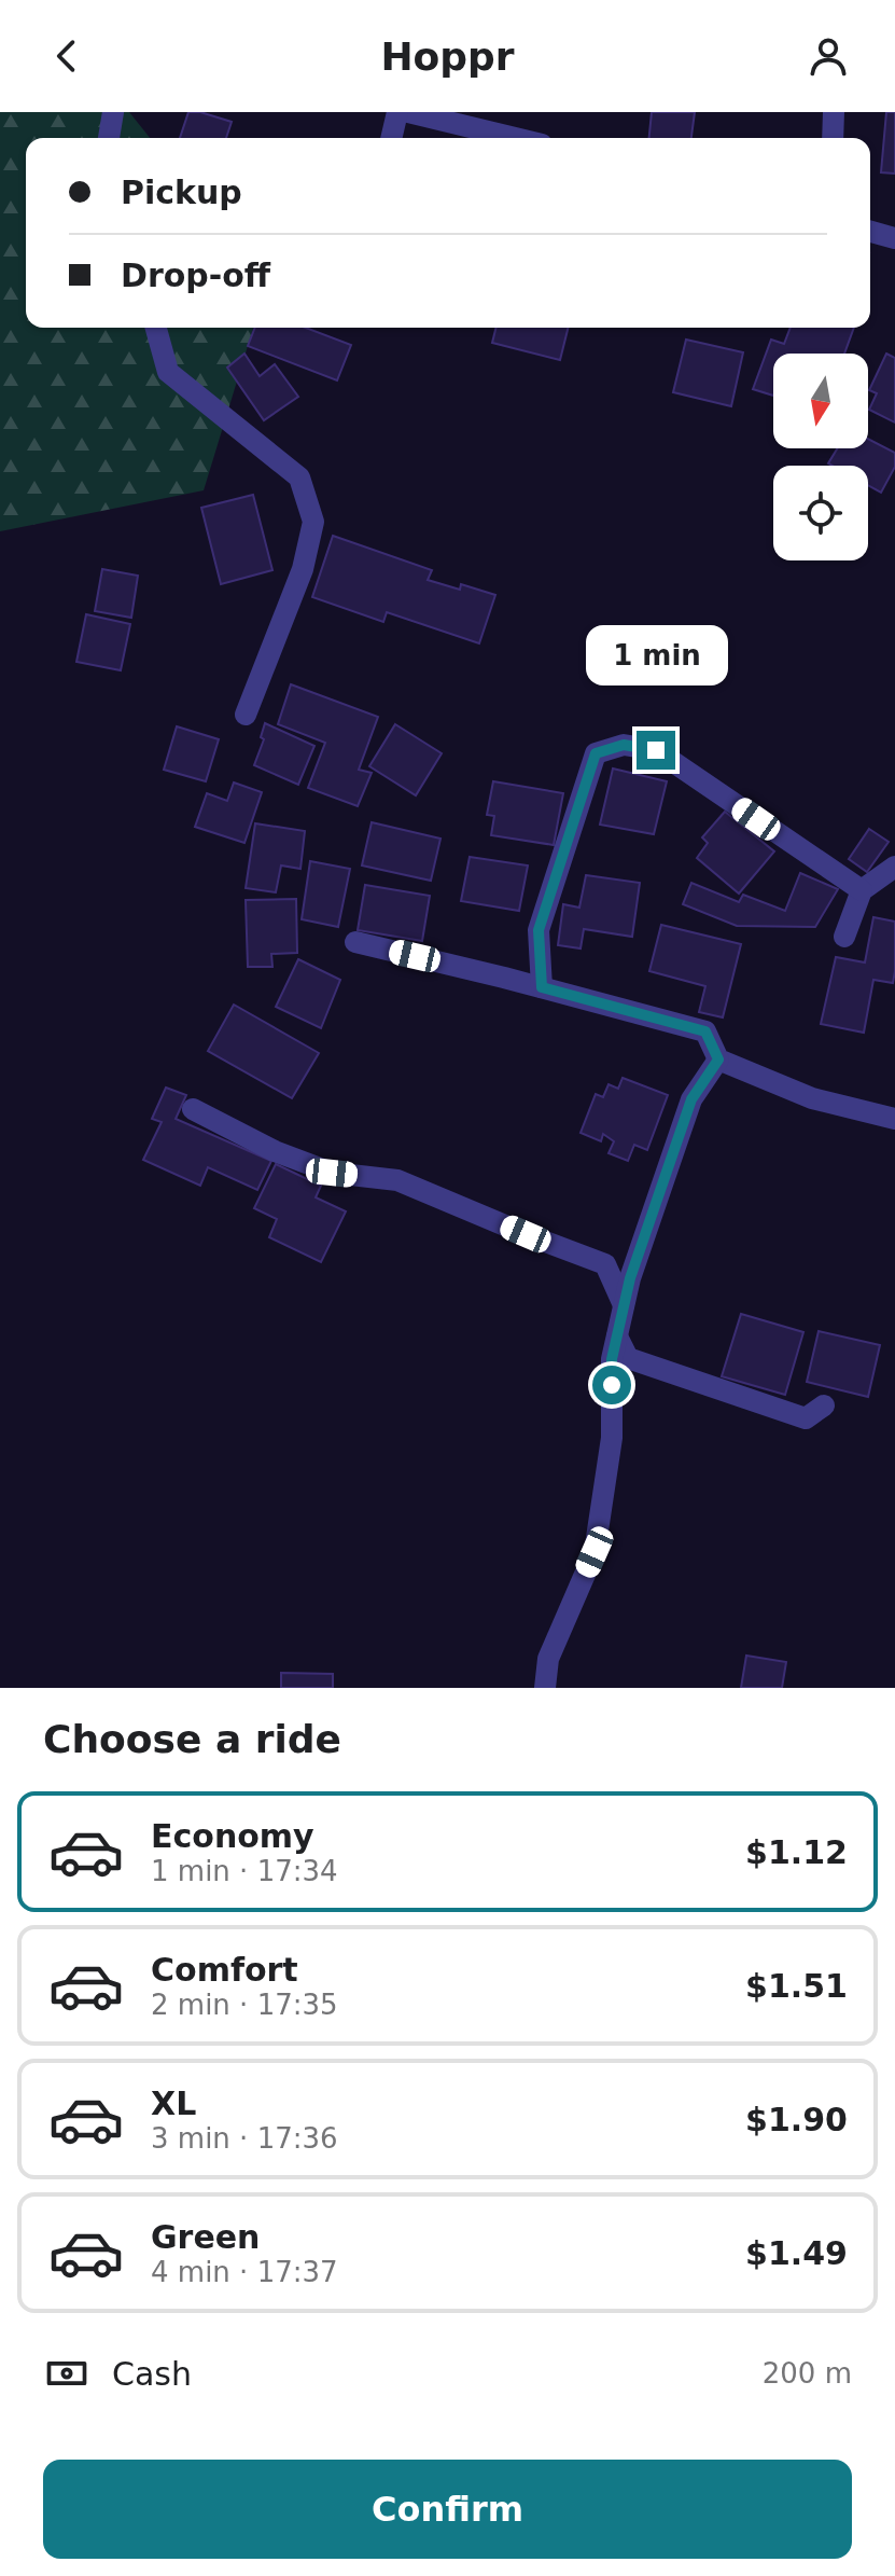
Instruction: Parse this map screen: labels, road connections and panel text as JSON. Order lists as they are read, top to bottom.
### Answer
{
  "north": "bottom",
  "page": {
    "header": "Hoppr",
    "banner": ["Pickup", "Drop-off"],
    "bubble": "1 min",
    "heading": "Choose a ride",
    "list": [
      {
        "name": "Economy",
        "note": "1 min · 17:34",
        "value": "$1.12"
      },
      {
        "name": "Comfort",
        "note": "2 min · 17:35",
        "value": "$1.51"
      },
      {
        "name": "XL",
        "note": "3 min · 17:36",
        "value": "$1.90"
      },
      {
        "name": "Green",
        "note": "4 min · 17:37",
        "value": "$1.49"
      }
    ],
    "pay": ["Cash", "200 m"],
    "buttons": "Confirm"
  }
}
